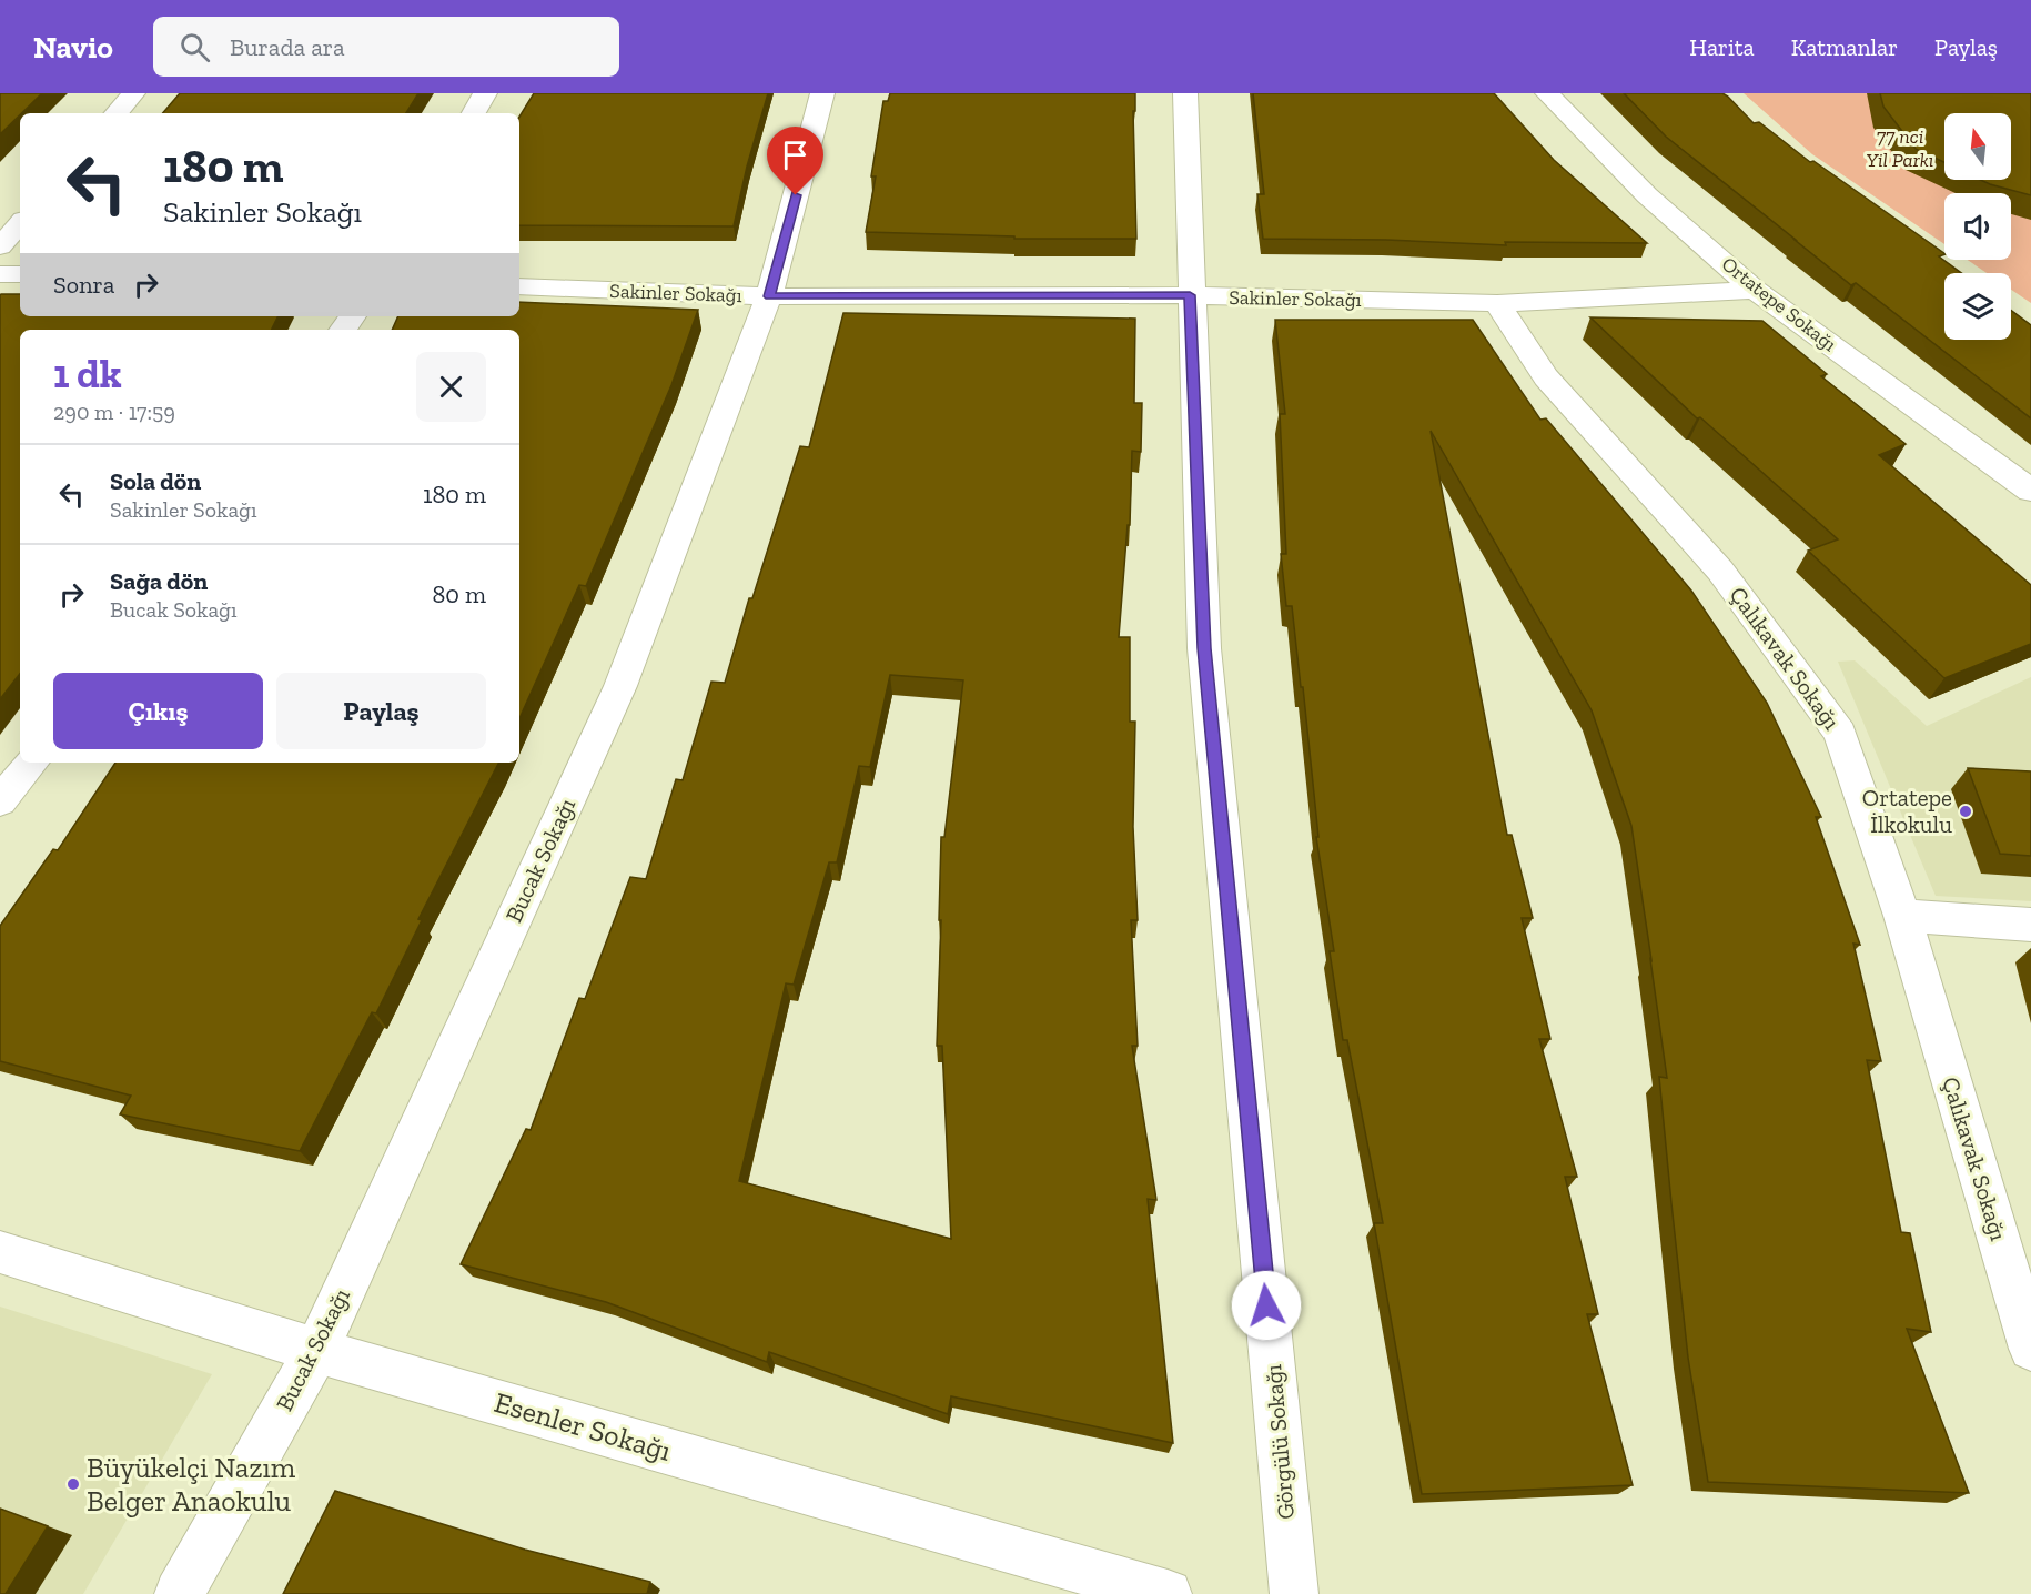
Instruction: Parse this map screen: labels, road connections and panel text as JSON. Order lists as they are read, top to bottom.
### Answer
{
  "streets": {
    "street": [
      "Sakinler Sokağı",
      "Ortatepe Sokağı",
      "Çalıkavak Sokağı",
      "Bucak Sokağı",
      "Esenler Sokağı",
      "Görgülü Sokağı"
    ]
  },
  "crossings": [
    ["Sakinler Sokağı", "Ortatepe Sokağı"],
    ["Sakinler Sokağı", "Çalıkavak Sokağı"],
    ["Sakinler Sokağı", "Bucak Sokağı"],
    ["Sakinler Sokağı", "Görgülü Sokağı"],
    ["Bucak Sokağı", "Esenler Sokağı"]
  ],
  "parks": ["77 nci Yil Parkı"],
  "places": ["Ortatepe İlkokulu", "Büyükelçi Nazım Belger Anaokulu"],
  "north": "top",
  "page": {
    "header": "Navio",
    "search": "Burada ara",
    "nav": ["Harita", "Katmanlar", "Paylaş"],
    "turn": ["180 m", "Sakinler Sokağı"],
    "then": "Sonra",
    "heading": ["1 dk", "290 m · 17:59"],
    "list": [
      {
        "name": "Sola dön",
        "note": "Sakinler Sokağı",
        "value": "180 m"
      },
      {
        "name": "Sağa dön",
        "note": "Bucak Sokağı",
        "value": "80 m"
      }
    ],
    "buttons": ["Çıkış", "Paylaş"]
  }
}
